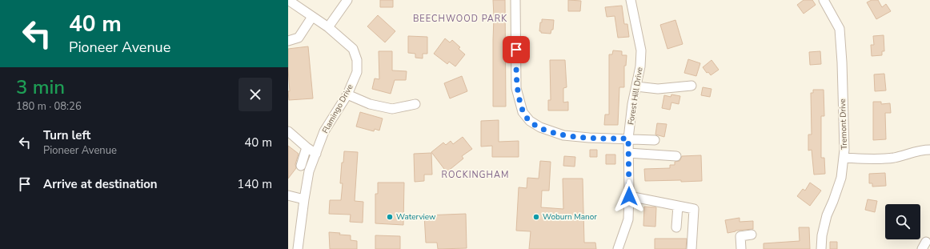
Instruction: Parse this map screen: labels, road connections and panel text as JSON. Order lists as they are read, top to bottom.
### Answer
{
  "streets": {
    "street": ["Forest Hill Drive", "Flamingo Drive", "Tremont Drive"]
  },
  "districts": ["BEECHWOOD PARK", "ROCKINGHAM"],
  "places": ["Waterview", "Woburn Manor"],
  "page": {
    "turn": ["40 m", "Pioneer Avenue"],
    "heading": ["3 min", "180 m · 08:26"],
    "list": [
      {
        "name": "Turn left",
        "note": "Pioneer Avenue",
        "value": "40 m"
      },
      {
        "name": "Arrive at destination",
        "value": "140 m"
      }
    ]
  }
}
